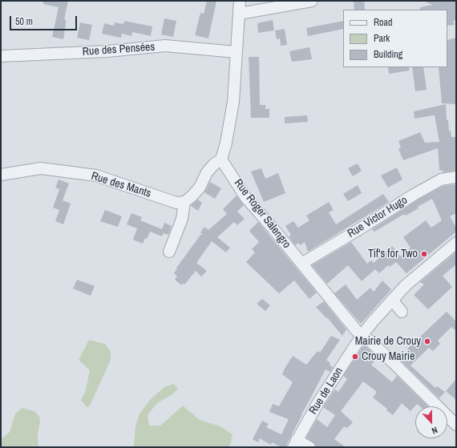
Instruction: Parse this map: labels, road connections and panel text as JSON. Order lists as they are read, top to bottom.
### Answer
{
  "streets": {
    "street": [
      "Rue des Pensées",
      "Rue des Mants",
      "Rue Roger Salengro",
      "Rue Victor Hugo",
      "Rue de Laon"
    ]
  },
  "crossings": [
    ["Rue Roger Salengro", "Rue Victor Hugo"],
    ["Rue Roger Salengro", "Rue de Laon"]
  ],
  "places": ["Tif's for Two", "Mairie de Crouy", "Crouy Mairie"],
  "legend": ["Road", "Park", "Building"],
  "scale_bar": "50 m",
  "north": "bottom"
}
